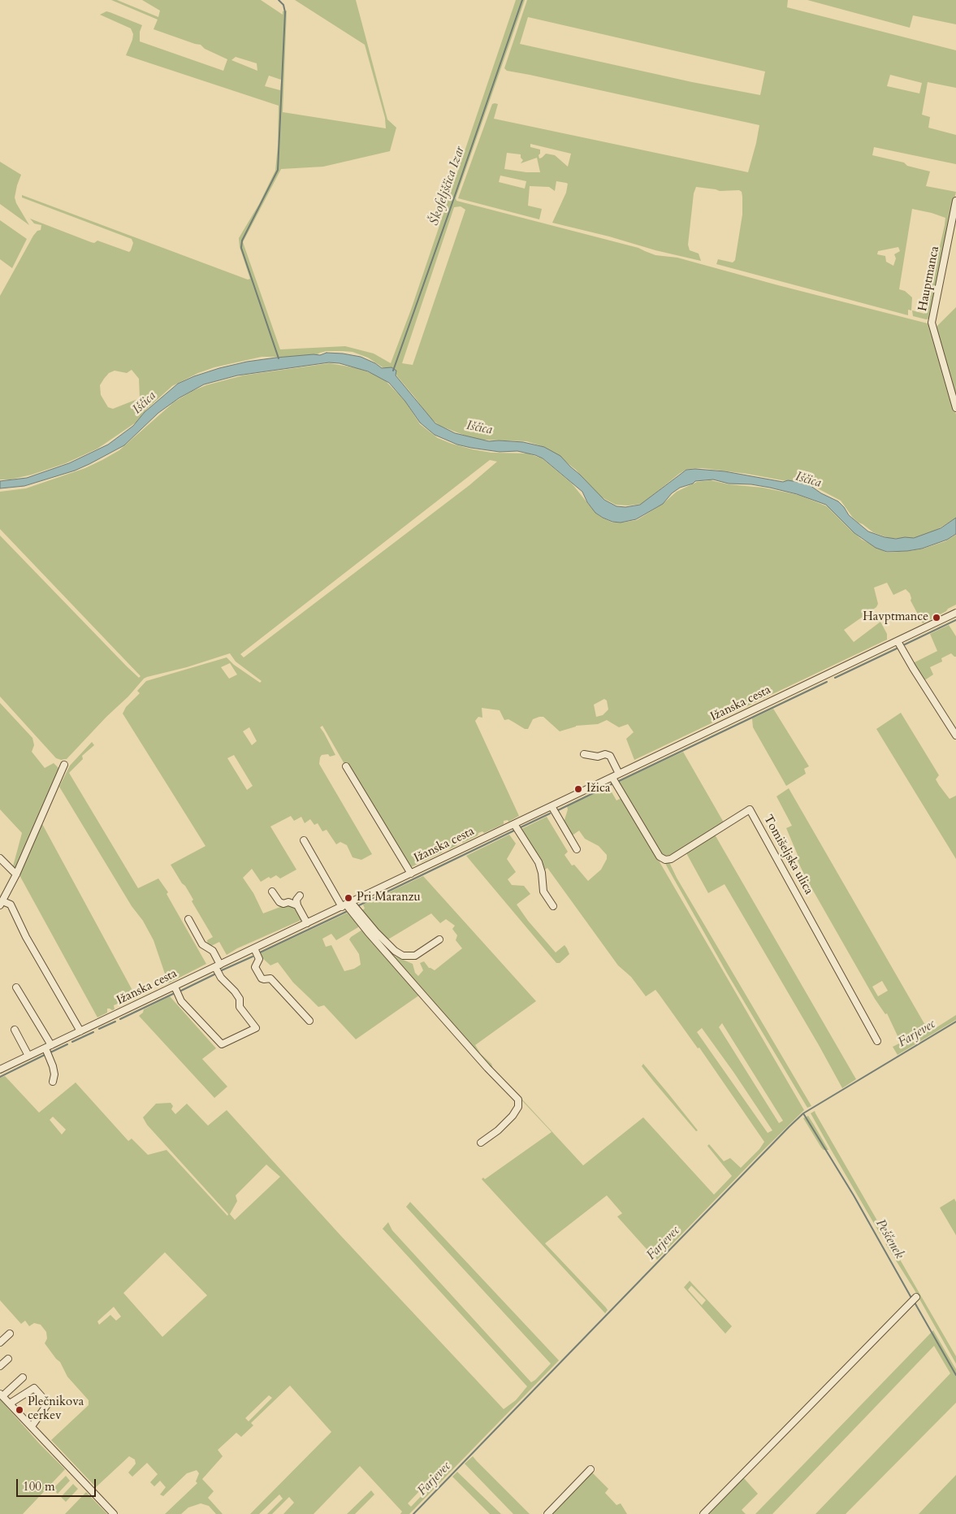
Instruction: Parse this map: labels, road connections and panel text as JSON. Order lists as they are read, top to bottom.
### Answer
{
  "streets": {
    "street": ["Hauptmanca", "Ižanska cesta", "Tomišeljska ulica"]
  },
  "crossings": [
    ["Ižanska cesta", "Tomišeljska ulica"]
  ],
  "water": [
    "Škofeljščica Izar",
    "Iščica",
    "Farjevec",
    "Peščenek"
  ],
  "places": [
    "Havptmance",
    "Ižica",
    "Pri Maranzu",
    "Plečnikova cerkev"
  ],
  "scale_bar": "100 m"
}
